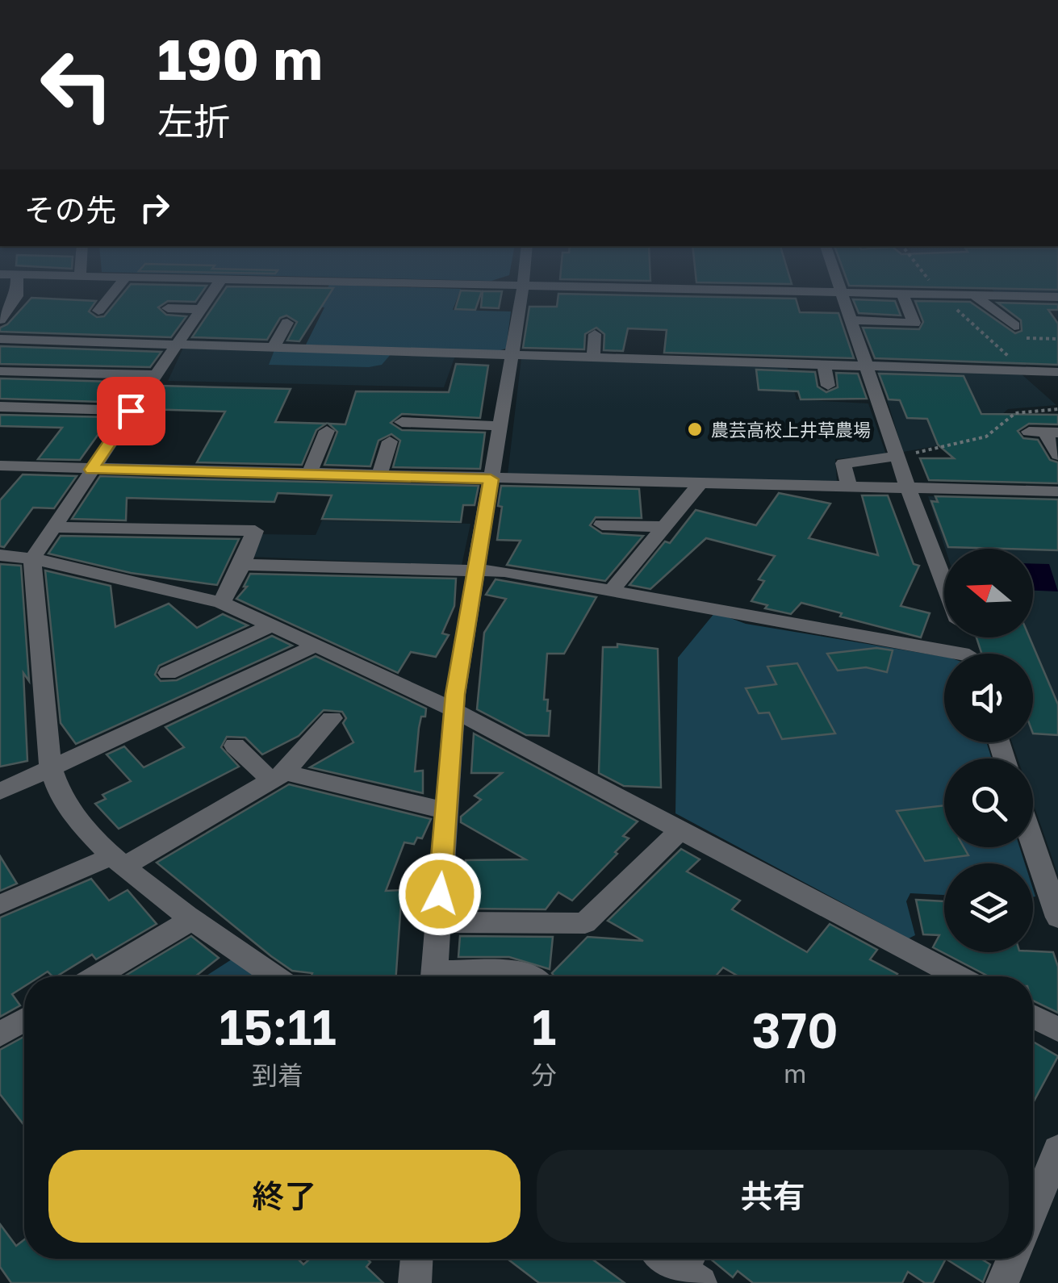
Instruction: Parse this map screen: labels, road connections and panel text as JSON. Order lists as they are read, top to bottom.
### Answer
{
  "places": ["農芸高校上井草農場"],
  "north": "left",
  "page": {
    "turn": ["190 m", "左折"],
    "then": "その先",
    "eta": [
      "15:11",
      "到着",
      "1",
      "分",
      "370",
      "m"
    ],
    "buttons": ["終了", "共有"]
  }
}
